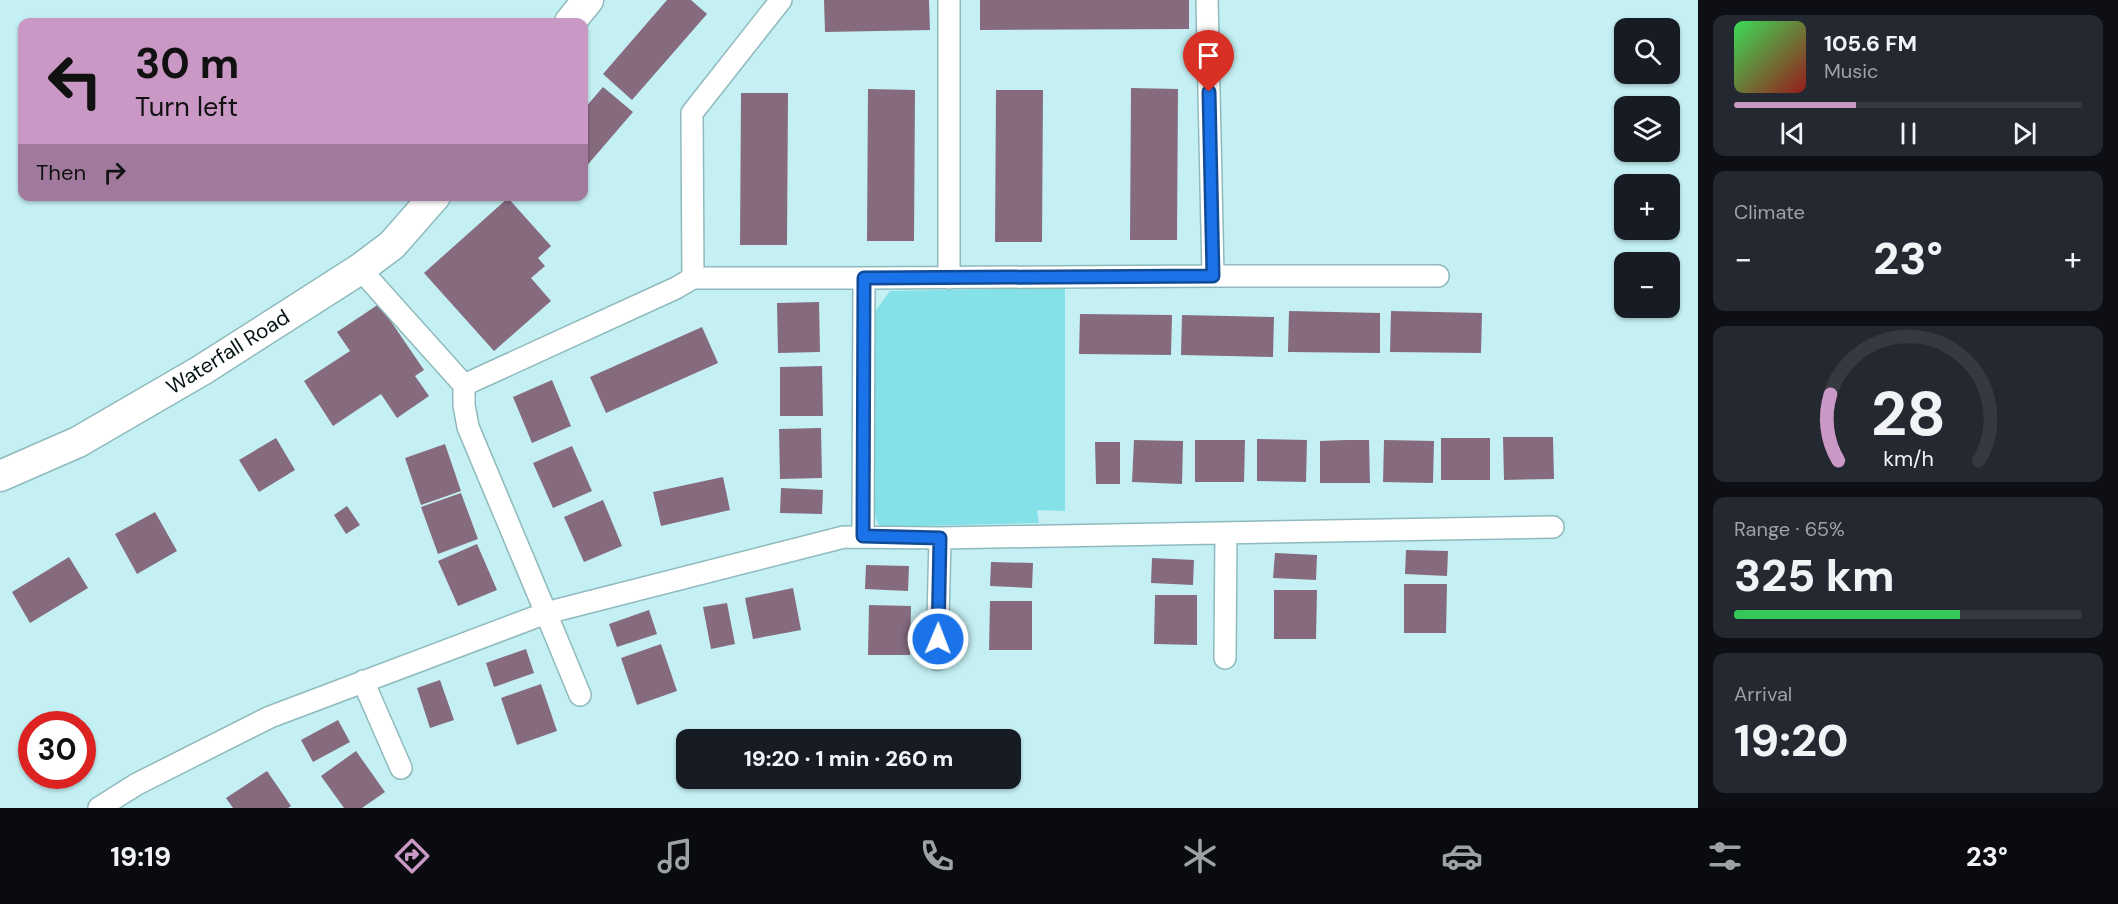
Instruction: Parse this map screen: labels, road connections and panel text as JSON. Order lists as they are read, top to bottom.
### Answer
{
  "streets": {
    "street": ["Waterfall Road"]
  },
  "page": {
    "map_buttons": ["+", "−"],
    "turn": ["30 m", "Turn left"],
    "song": ["105.6 FM", "Music"],
    "then": "Then",
    "tile": [
      "Climate",
      ["Range · 65%", "325 km"],
      ["Arrival", "19:20"]
    ],
    "heat": ["−", "23°", "+"],
    "limit": "30",
    "trip": "19:20 · 1 min · 260 m",
    "tabs": ["19:19", "23°"],
    "gauge": ["28", "km/h"]
  }
}
